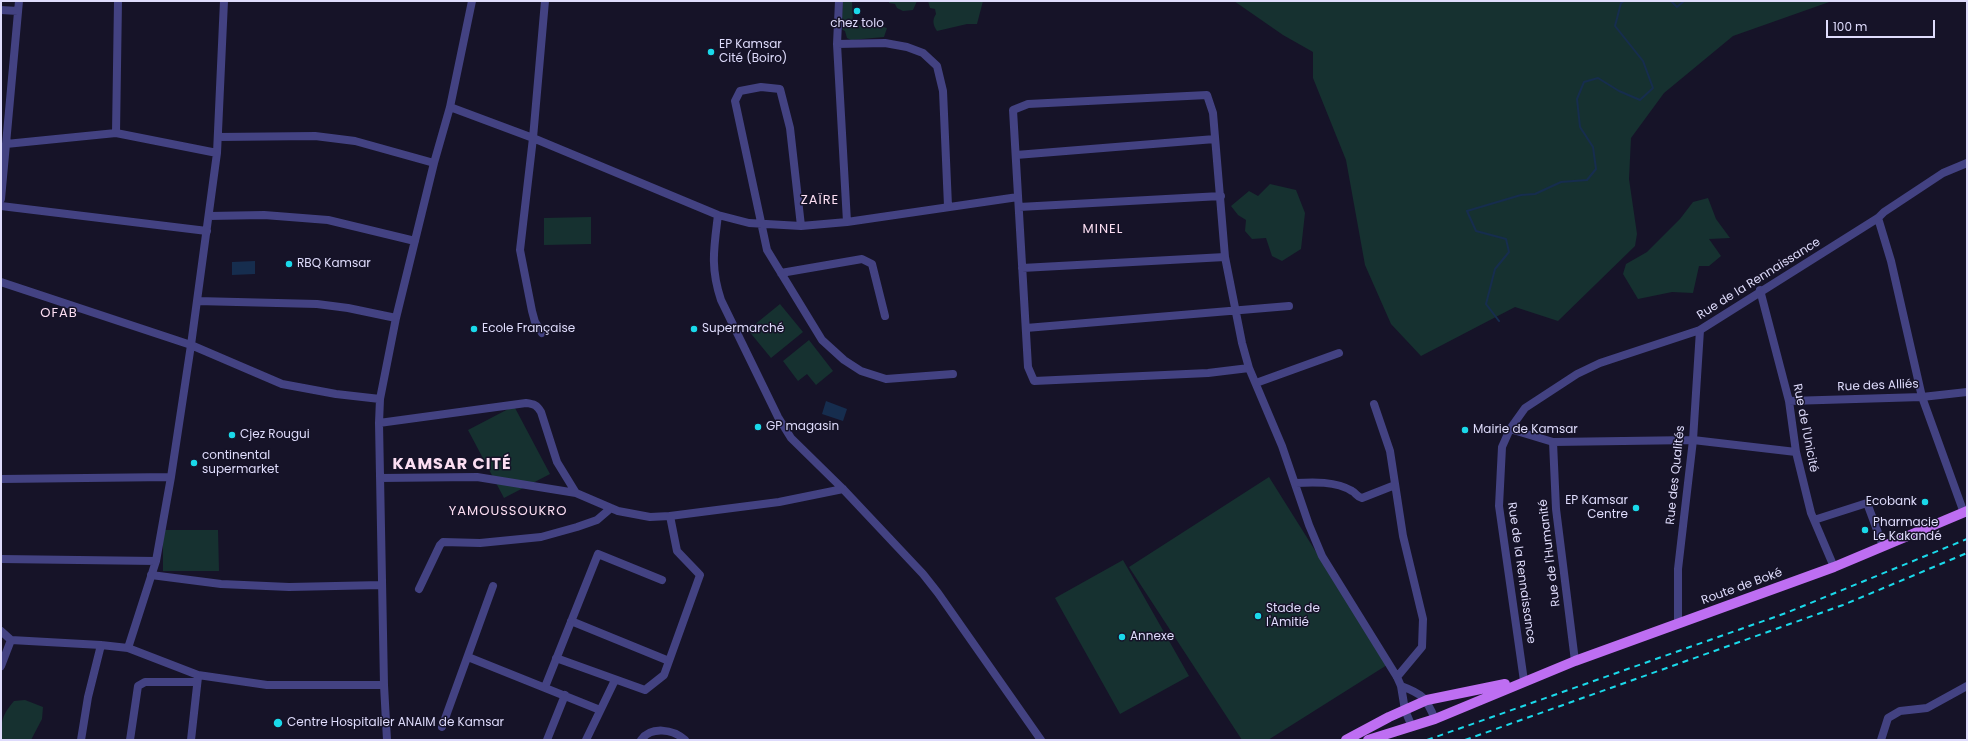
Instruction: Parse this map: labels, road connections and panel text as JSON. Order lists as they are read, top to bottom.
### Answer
{
  "streets": {
    "main road": ["Route de Boké"],
    "street": [
      "Rue de la Rennaissance",
      "Rue des Alliés",
      "Rue de l'Unicité",
      "Rue des Qualités",
      "Rue de l'Humanité"
    ]
  },
  "crossings": [
    ["Rue de la Rennaissance", "Rue de l'Unicité"],
    ["Rue de la Rennaissance", "Rue des Qualités"],
    ["Rue de la Rennaissance", "Route de Boké"],
    ["Rue des Alliés", "Rue de l'Unicité"],
    ["Rue de l'Unicité", "Route de Boké"],
    ["Rue des Qualités", "Route de Boké"],
    ["Rue de l'Humanité", "Route de Boké"]
  ],
  "districts": [
    "ZAÏRE",
    "MINEL",
    "OFAB",
    "KAMSAR CITÉ",
    "YAMOUSSOUKRO"
  ],
  "places": [
    "chez tolo",
    "EP Kamsar Cité (Boiro)",
    "RBQ Kamsar",
    "Ecole Française",
    "Supermarché",
    "GP magasin",
    "Mairie de Kamsar",
    "Cjez Rougui",
    "continental supermarket",
    "Ecobank",
    "EP Kamsar Centre",
    "Pharmacie Le Kakandé",
    "Stade de l'Amitié",
    "Annexe",
    "Centre Hospitalier ANAIM de Kamsar"
  ],
  "scale_bar": "100 m"
}
